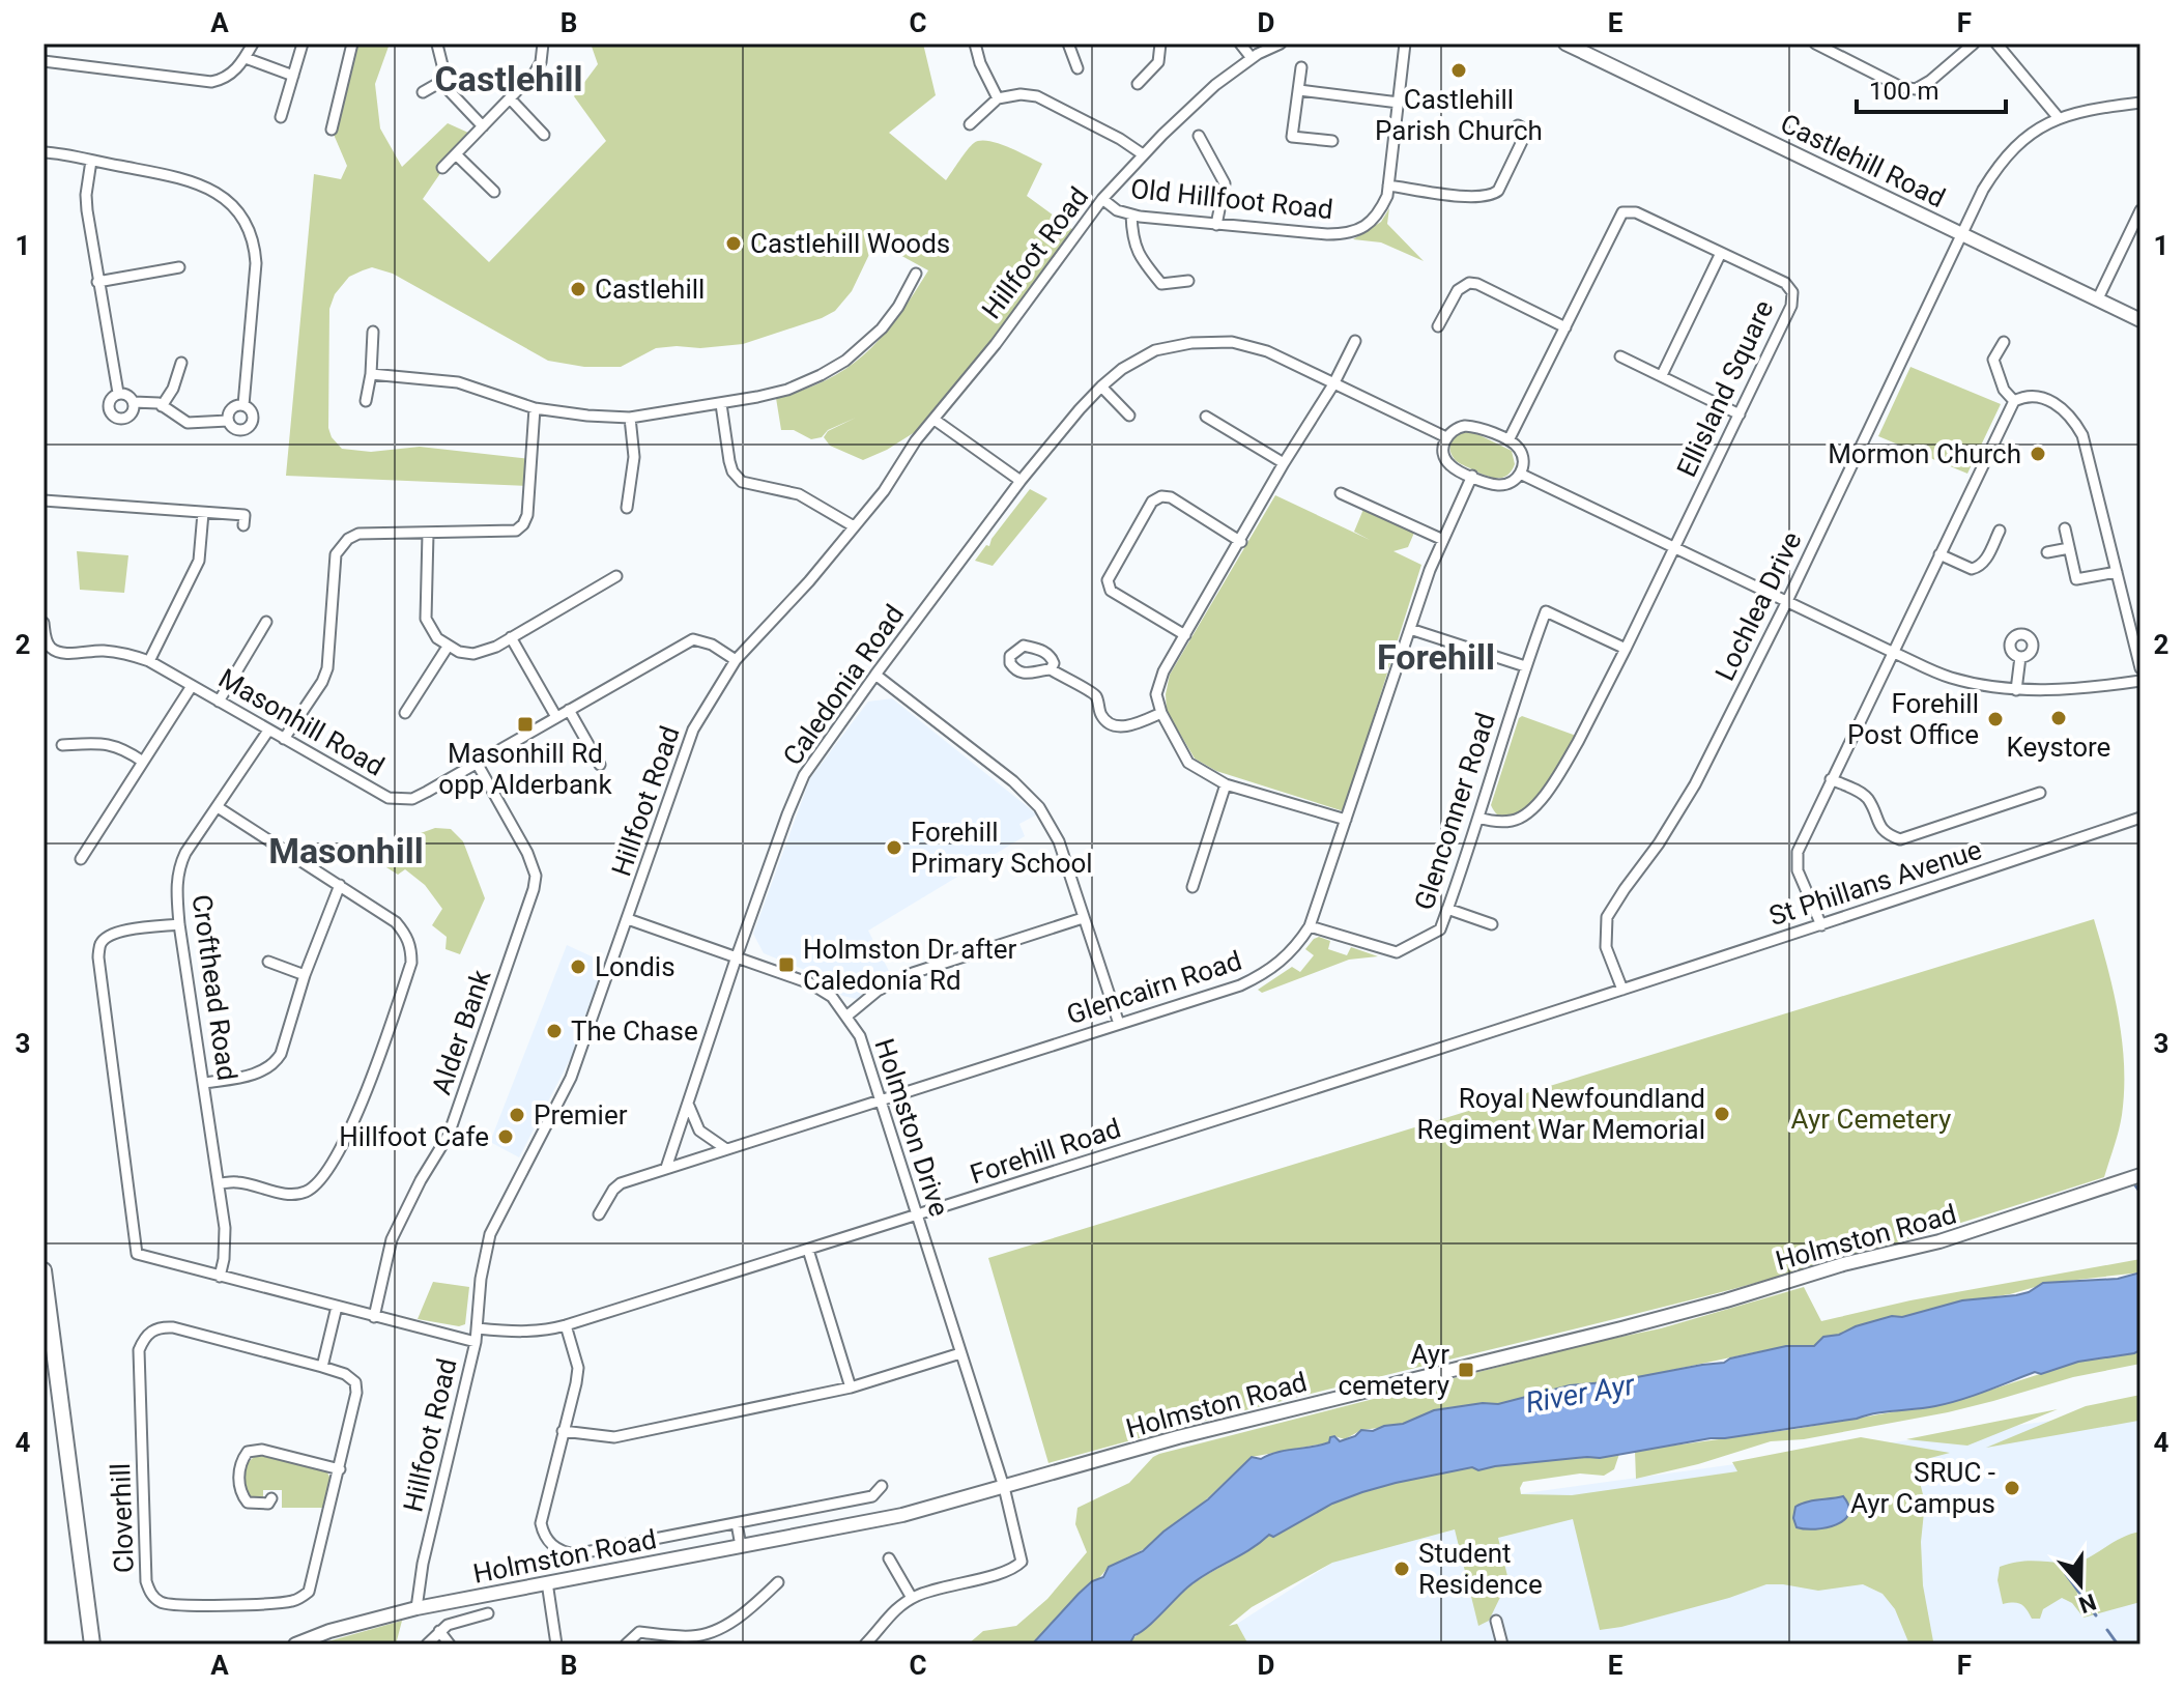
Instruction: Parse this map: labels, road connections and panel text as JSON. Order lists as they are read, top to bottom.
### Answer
{
  "streets": {
    "main road": ["Castlehill Road", "Holmston Road"],
    "street": [
      "Old Hillfoot Road",
      "Hillfoot Road",
      "Ellisland Square",
      "Lochlea Drive",
      "Caledonia Road",
      "Masonhill Road",
      "Glenconner Road",
      "St Phillans Avenue",
      "Crofthead Road",
      "Glencairn Road",
      "Alder Bank",
      "Holmston Drive",
      "Forehill Road",
      "Cloverhill"
    ]
  },
  "crossings": [
    ["Castlehill Road", "Lochlea Drive"],
    ["Old Hillfoot Road", "Hillfoot Road"],
    ["Hillfoot Road", "Masonhill Road"],
    ["Hillfoot Road", "Holmston Drive"],
    ["Hillfoot Road", "Forehill Road"],
    ["Hillfoot Road", "Holmston Road"],
    ["Ellisland Square", "Caledonia Road"],
    ["Ellisland Square", "Glenconner Road"],
    ["Ellisland Square", "Glencairn Road"],
    ["Lochlea Drive", "St Phillans Avenue"],
    ["Lochlea Drive", "Forehill Road"],
    ["Caledonia Road", "Glencairn Road"],
    ["Caledonia Road", "Holmston Drive"],
    ["Masonhill Road", "Crofthead Road"],
    ["Masonhill Road", "Alder Bank"],
    ["Glenconner Road", "Glencairn Road"],
    ["St Phillans Avenue", "Forehill Road"],
    ["Glencairn Road", "Holmston Drive"],
    ["Holmston Drive", "Forehill Road"],
    ["Holmston Drive", "Holmston Road"]
  ],
  "districts": ["Castlehill", "Forehill", "Masonhill"],
  "water": ["River Ayr"],
  "parks": ["Ayr Cemetery"],
  "places": {
    "other": [
      "Castlehill Parish Church",
      "Castlehill Woods",
      "Castlehill",
      "Mormon Church",
      "Keystore",
      "Forehill Post Office",
      "Forehill Primary School",
      "Londis",
      "The Chase",
      "Royal Newfoundland Regiment War Memorial",
      "Premier",
      "Hillfoot Cafe",
      "SRUC - Ayr Campus",
      "Student Residence"
    ],
    "transit": ["Masonhill Rd opp Alderbank", "Holmston Dr after Caledonia Rd", "Ayr cemetery"]
  },
  "scale_bar": "100 m",
  "north": "bottom",
  "grid": {
    "columns": [
      "A",
      "B",
      "C",
      "D",
      "E",
      "F"
    ],
    "rows": [
      "1",
      "2",
      "3",
      "4"
    ]
  }
}
